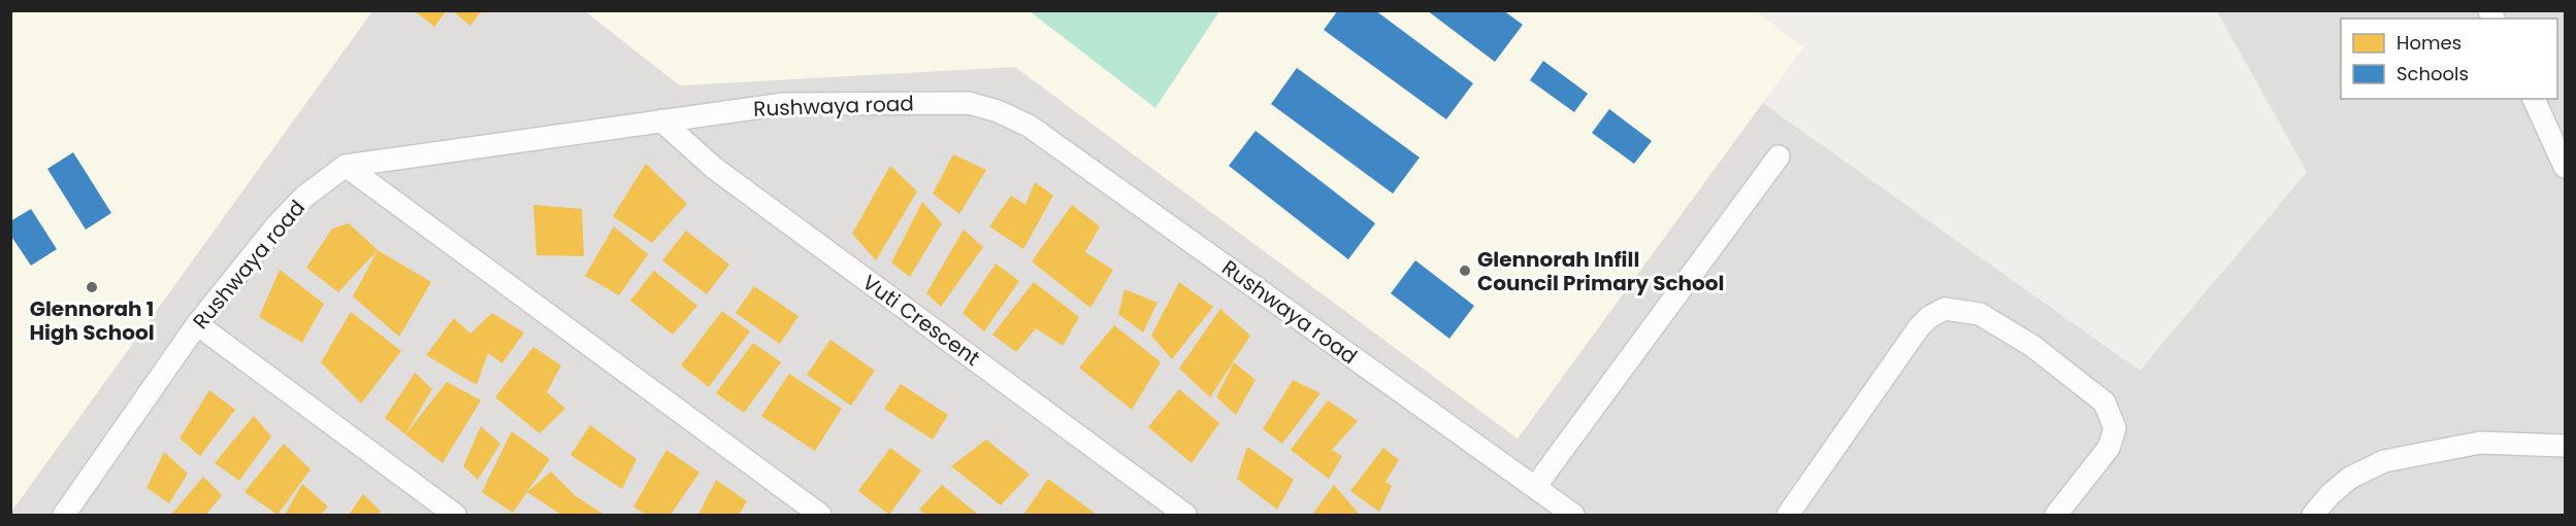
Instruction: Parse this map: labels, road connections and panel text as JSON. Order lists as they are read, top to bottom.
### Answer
{
  "streets": {
    "street": ["Rushwaya road", "Vuti Crescent"]
  },
  "crossings": [
    ["Rushwaya road", "Vuti Crescent"]
  ],
  "places": ["Glennorah Infill Council Primary School", "Glennorah 1 High School"],
  "legend": ["Homes", "Schools"]
}
